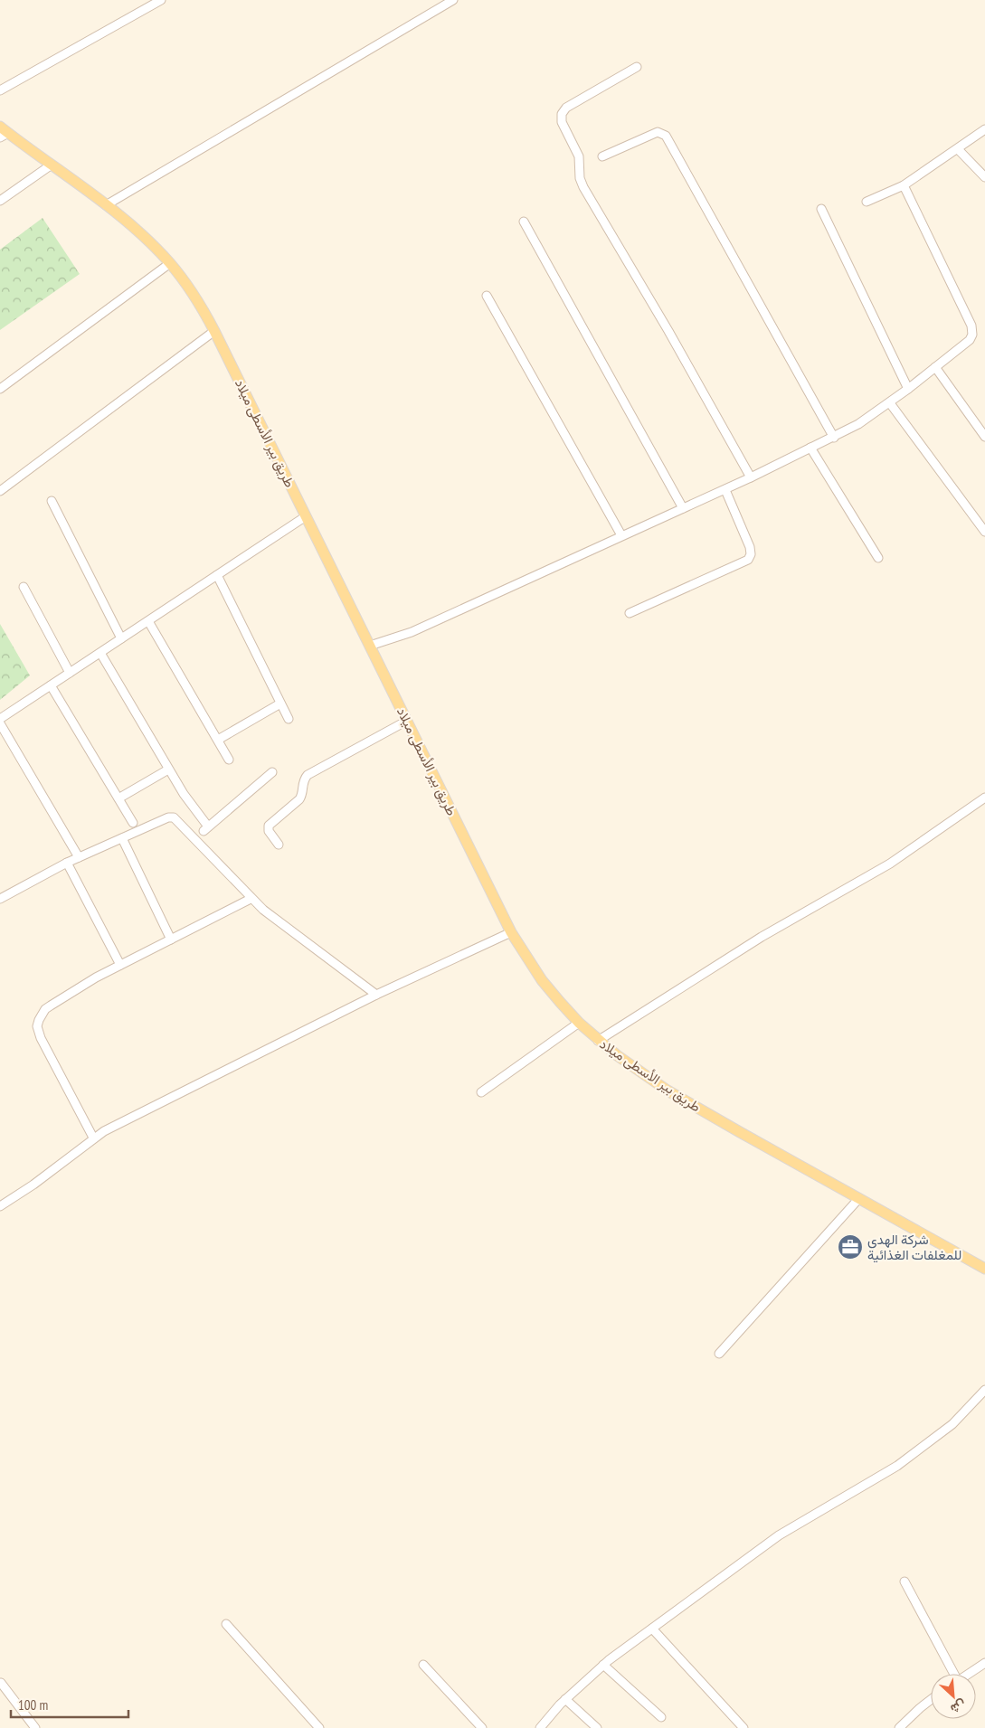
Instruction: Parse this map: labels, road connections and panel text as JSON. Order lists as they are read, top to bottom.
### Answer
{
  "streets": {
    "main road": ["طريق بير الأسطى ميلاد"]
  },
  "places": {
    "office": ["شركة الهدي للمغلفات الغذائية"]
  },
  "scale_bar": "100 m",
  "north": "bottom right"
}
